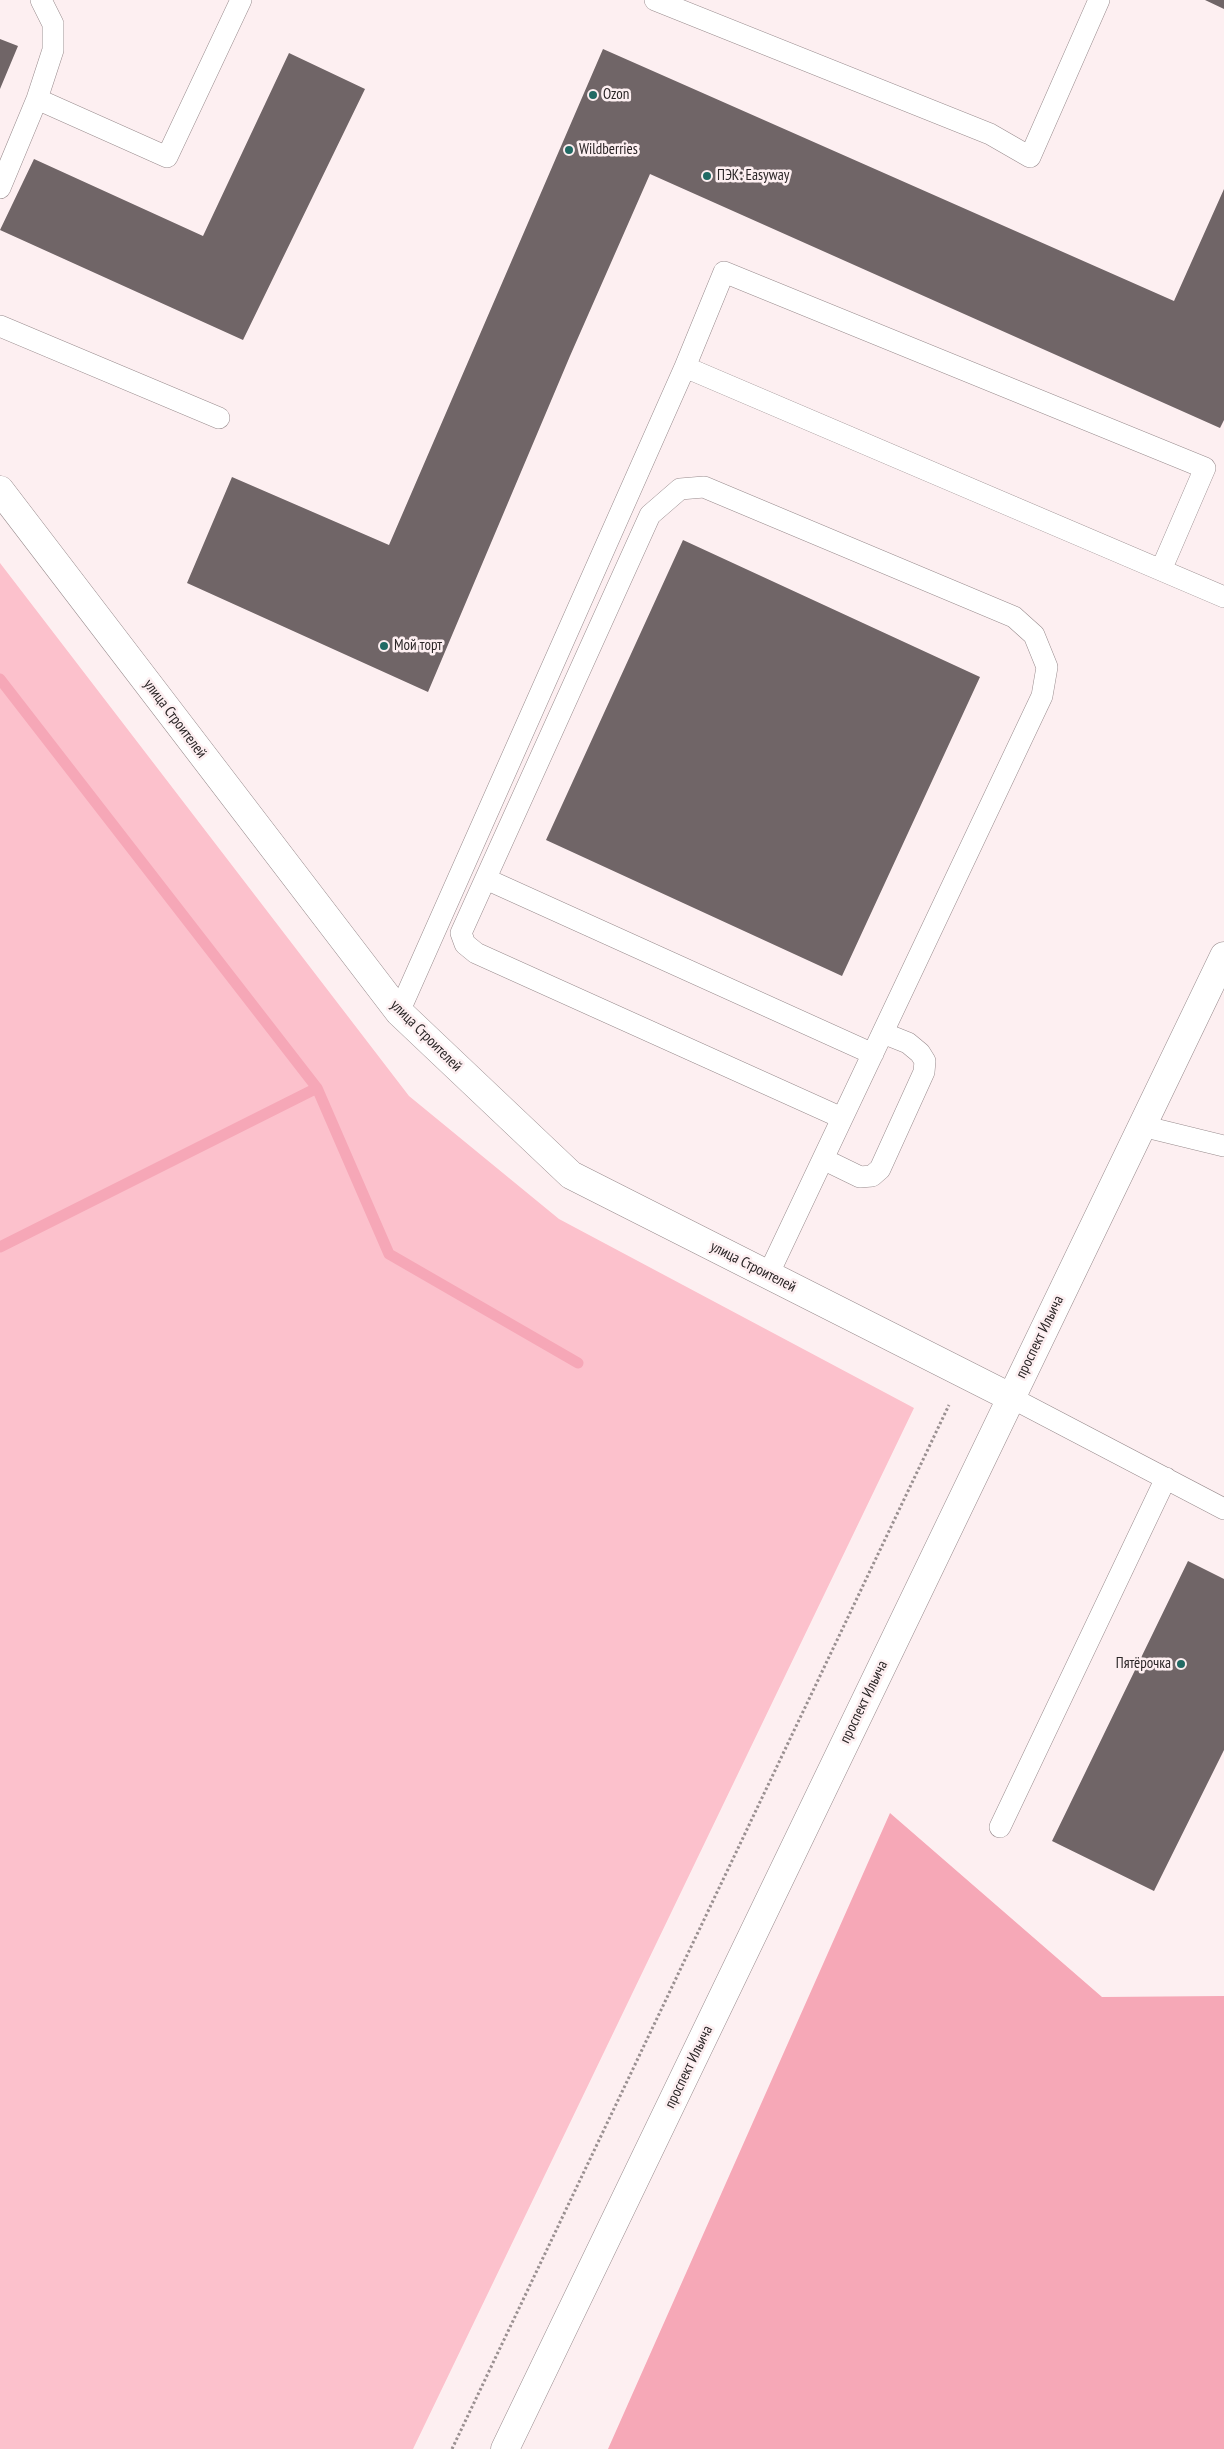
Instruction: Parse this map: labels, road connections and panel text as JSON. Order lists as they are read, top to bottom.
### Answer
{
  "streets": {
    "street": ["улица Строителей", "проспект Ильича"]
  },
  "crossings": [
    ["улица Строителей", "проспект Ильича"]
  ],
  "places": [
    "Ozon",
    "Wildberries",
    "ПЭК: Easyway",
    "Мой торт",
    "Пятёрочка"
  ]
}
